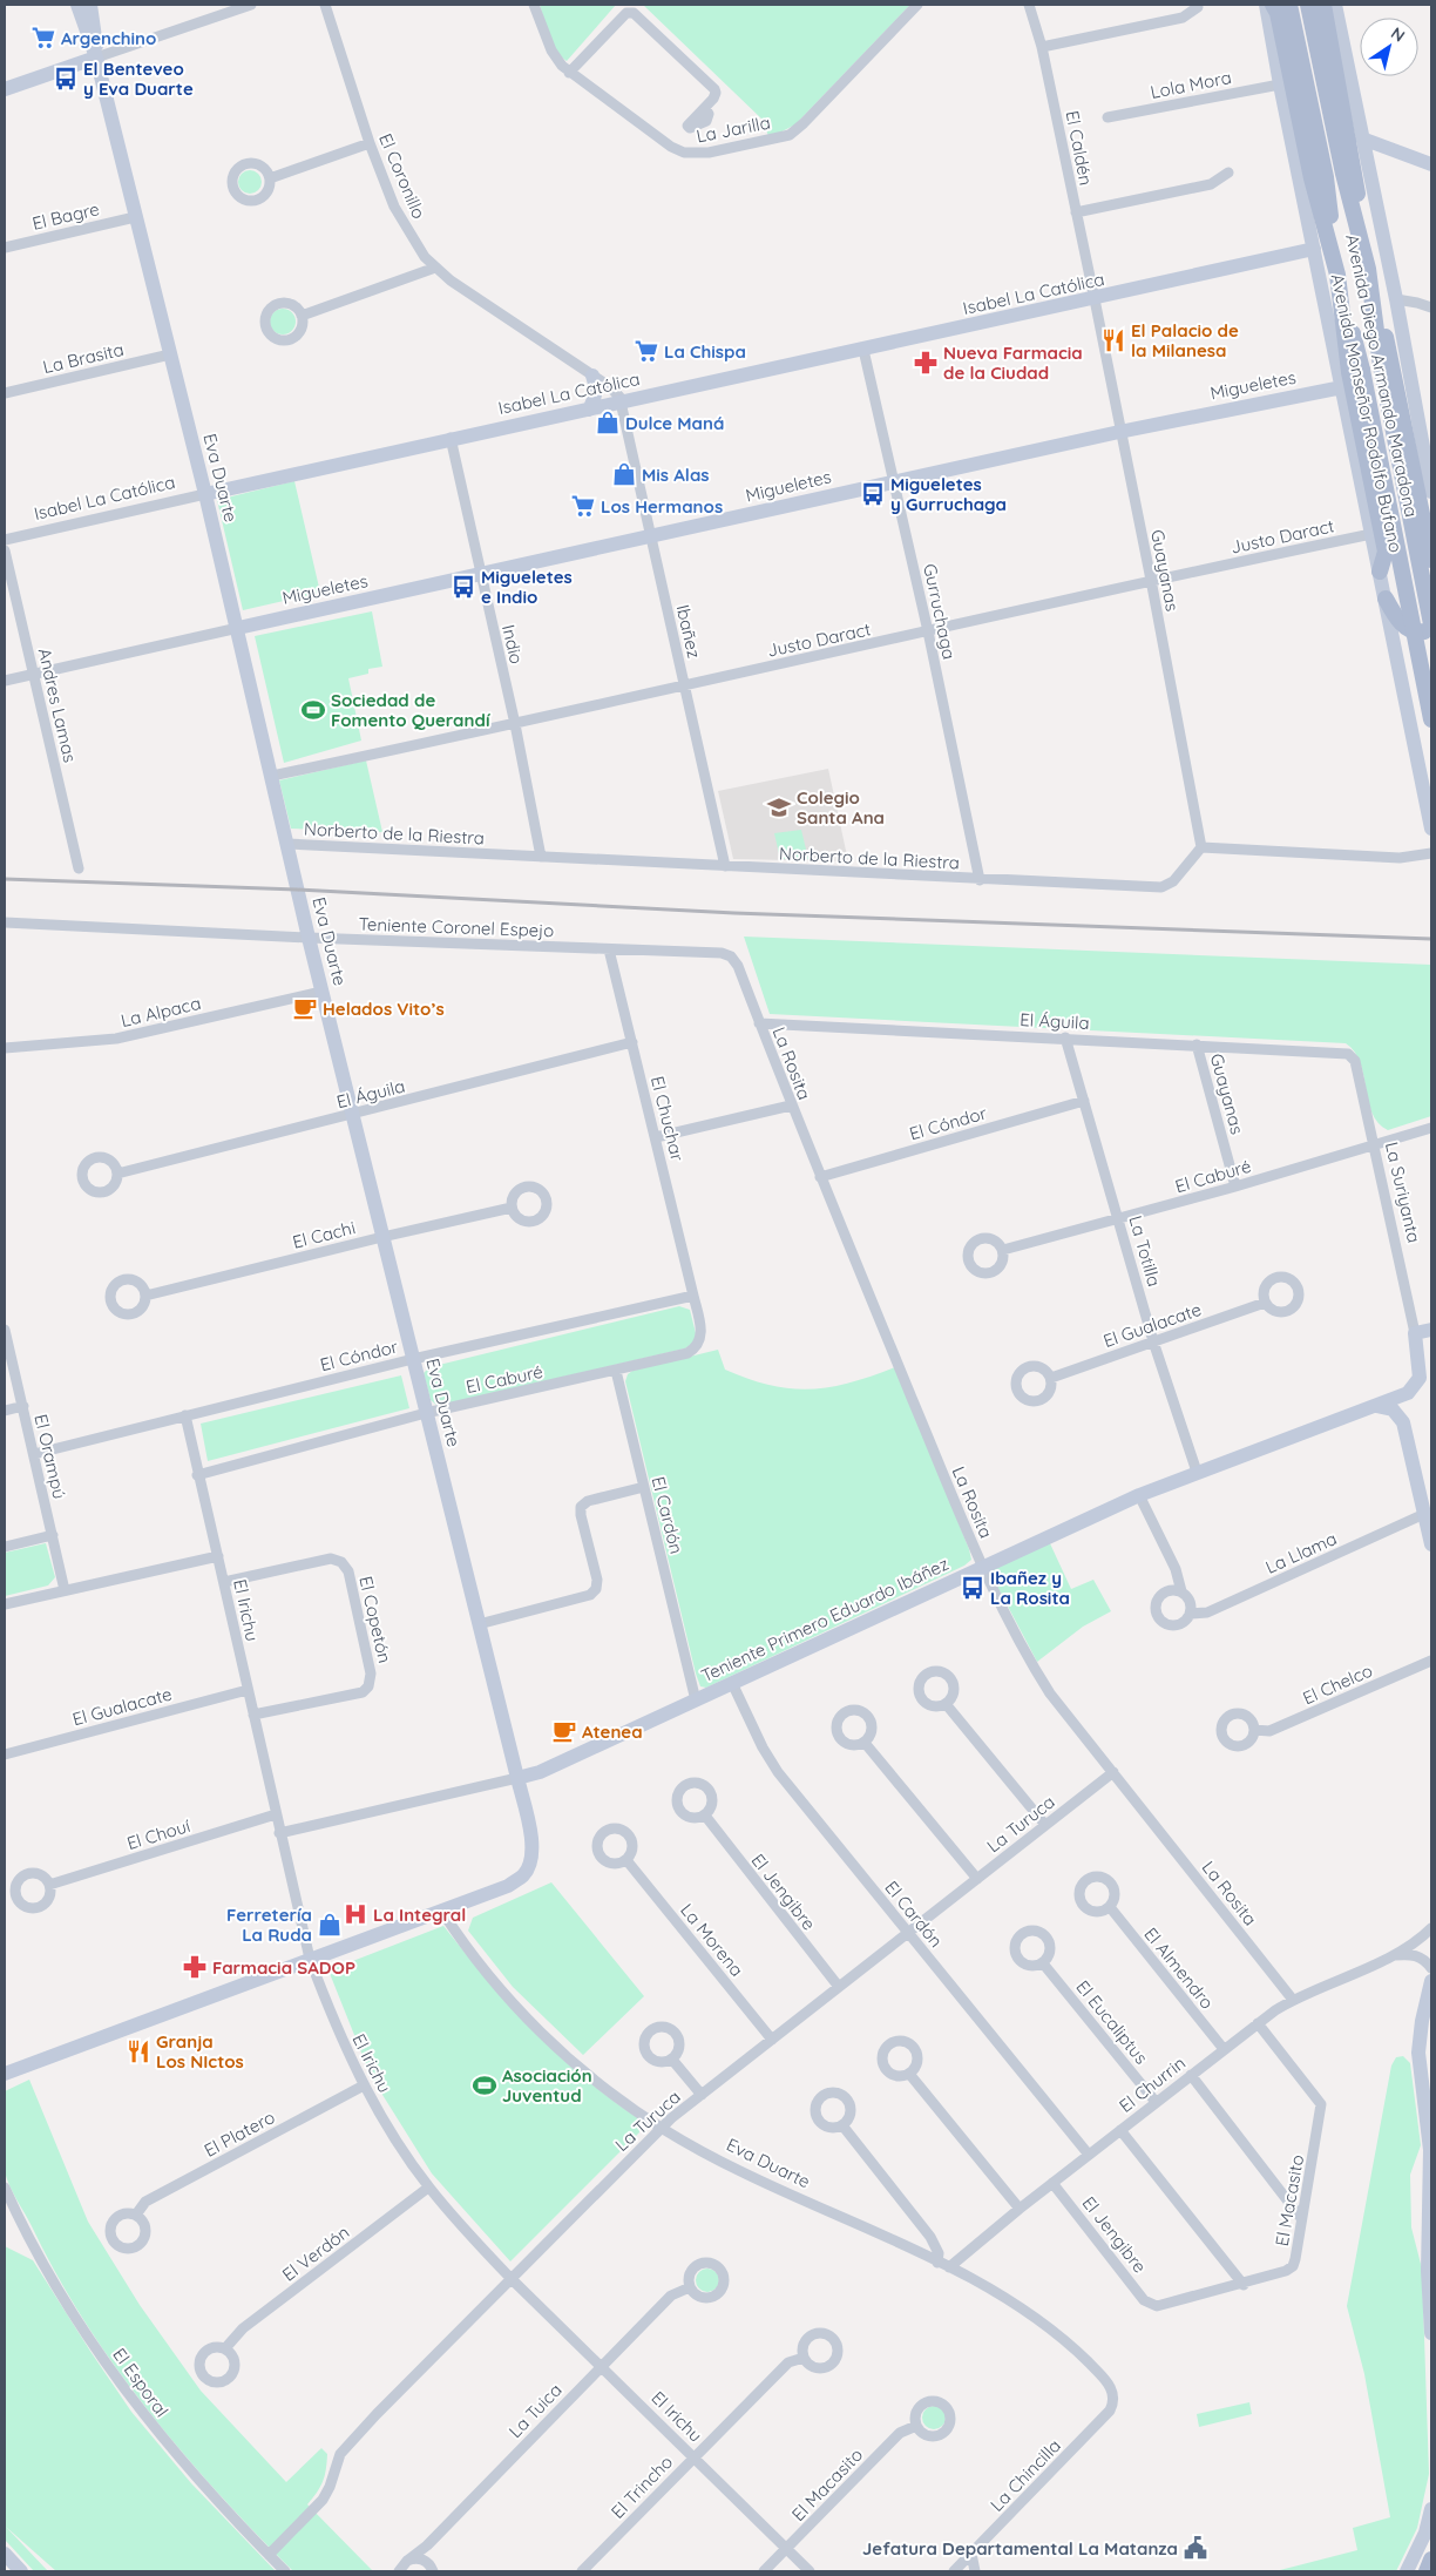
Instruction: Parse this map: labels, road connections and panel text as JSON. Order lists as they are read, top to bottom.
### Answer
{
  "streets": {
    "main road": ["Avenida Diego Armando Maradona"],
    "street": [
      "Lola Mora",
      "La Jarilla",
      "El Caldén",
      "El Coronillo",
      "El Bagre",
      "Isabel La Católica",
      "La Brasita",
      "Migueletes",
      "Avenida Monseñor Rodolfo Bufano",
      "Eva Duarte",
      "Justo Daract",
      "Guayanas",
      "Gurruchaga",
      "Ibañez",
      "Indio",
      "Andres Lamas",
      "Norberto de la Riestra",
      "Teniente Coronel Espejo",
      "La Alpaca",
      "El Águila",
      "La Rosita",
      "El Chuchar",
      "El Cóndor",
      "El Caburé",
      "La Suriyanta",
      "El Cachi",
      "La Totilla",
      "El Gualacate",
      "El Orampú",
      "El Cardón",
      "La Llama",
      "El Irichu",
      "El Copetón",
      "Teniente Primero Eduardo Ibáñez",
      "El Chelco",
      "La Turuca",
      "El Chouí",
      "El Jengibre",
      "La Morena",
      "El Almendro",
      "El Eucaliptus",
      "El Churrin",
      "El Platero",
      "El Macasito",
      "El Verdón",
      "El Esporal",
      "La Tuica",
      "La Chincilla",
      "El Trincho"
    ]
  },
  "crossings": [
    ["Lola Mora", "Avenida Monseñor Rodolfo Bufano"],
    ["El Caldén", "Isabel La Católica"],
    ["El Caldén", "Guayanas"],
    ["El Coronillo", "Isabel La Católica"],
    ["El Coronillo", "Ibañez"],
    ["El Bagre", "Eva Duarte"],
    ["Isabel La Católica", "Avenida Monseñor Rodolfo Bufano"],
    ["Isabel La Católica", "Eva Duarte"],
    ["Isabel La Católica", "Guayanas"],
    ["Isabel La Católica", "Gurruchaga"],
    ["Isabel La Católica", "Ibañez"],
    ["Isabel La Católica", "Indio"],
    ["La Brasita", "Eva Duarte"],
    ["Migueletes", "Avenida Monseñor Rodolfo Bufano"],
    ["Migueletes", "Eva Duarte"],
    ["Migueletes", "Guayanas"],
    ["Migueletes", "Gurruchaga"],
    ["Migueletes", "Ibañez"],
    ["Migueletes", "Indio"],
    ["Migueletes", "Andres Lamas"],
    ["Avenida Monseñor Rodolfo Bufano", "Justo Daract"],
    ["Eva Duarte", "Justo Daract"],
    ["Eva Duarte", "Norberto de la Riestra"],
    ["Eva Duarte", "Teniente Coronel Espejo"],
    ["Eva Duarte", "La Alpaca"],
    ["Eva Duarte", "El Águila"],
    ["Eva Duarte", "El Cóndor"],
    ["Eva Duarte", "El Caburé"],
    ["Eva Duarte", "El Cachi"],
    ["Eva Duarte", "Teniente Primero Eduardo Ibáñez"],
    ["Eva Duarte", "La Turuca"],
    ["Eva Duarte", "El Churrin"],
    ["Eva Duarte", "La Chincilla"],
    ["Justo Daract", "Guayanas"],
    ["Justo Daract", "Gurruchaga"],
    ["Justo Daract", "Ibañez"],
    ["Justo Daract", "Indio"],
    ["Guayanas", "Norberto de la Riestra"],
    ["Guayanas", "El Águila"],
    ["Guayanas", "El Caburé"],
    ["Gurruchaga", "Norberto de la Riestra"],
    ["Ibañez", "Norberto de la Riestra"],
    ["Indio", "Norberto de la Riestra"],
    ["Teniente Coronel Espejo", "La Rosita"],
    ["Teniente Coronel Espejo", "El Chuchar"],
    ["El Águila", "La Rosita"],
    ["El Águila", "El Chuchar"],
    ["El Águila", "La Suriyanta"],
    ["El Águila", "La Totilla"],
    ["La Rosita", "El Cóndor"],
    ["La Rosita", "Teniente Primero Eduardo Ibáñez"],
    ["La Rosita", "La Turuca"],
    ["La Rosita", "El Churrin"],
    ["El Chuchar", "El Cóndor"],
    ["El Chuchar", "El Caburé"],
    ["El Cóndor", "El Caburé"],
    ["El Cóndor", "La Totilla"],
    ["El Cóndor", "El Orampú"],
    ["El Cóndor", "El Irichu"],
    ["El Caburé", "La Suriyanta"],
    ["El Caburé", "La Totilla"],
    ["El Caburé", "El Cardón"],
    ["El Caburé", "El Irichu"],
    ["La Suriyanta", "Teniente Primero Eduardo Ibáñez"],
    ["La Totilla", "El Gualacate"],
    ["La Totilla", "Teniente Primero Eduardo Ibáñez"],
    ["El Gualacate", "El Irichu"],
    ["El Cardón", "Teniente Primero Eduardo Ibáñez"],
    ["El Cardón", "La Turuca"],
    ["El Cardón", "El Churrin"],
    ["El Irichu", "El Copetón"],
    ["El Irichu", "Teniente Primero Eduardo Ibáñez"],
    ["El Irichu", "La Turuca"],
    ["El Irichu", "El Chouí"],
    ["El Irichu", "El Platero"],
    ["El Irichu", "El Macasito"],
    ["El Irichu", "El Verdón"],
    ["El Irichu", "La Tuica"],
    ["El Irichu", "El Trincho"],
    ["La Turuca", "El Jengibre"],
    ["La Turuca", "La Morena"],
    ["La Turuca", "El Esporal"],
    ["El Jengibre", "El Churrin"],
    ["El Jengibre", "El Macasito"],
    ["El Almendro", "El Churrin"],
    ["El Eucaliptus", "El Churrin"],
    ["El Churrin", "El Macasito"]
  ],
  "places": {
    "supermarket": ["Argenchino", "La Chispa", "Los Hermanos"],
    "bus stop": [
      "El Benteveo y Eva Duarte",
      "Migueletes y Gurruchaga",
      "Migueletes e Indio",
      "Ibañez y La Rosita"
    ],
    "restaurant": ["El Palacio de la Milanesa", "Granja Los NIctos"],
    "pharmacy": ["Nueva Farmacia de la Ciudad", "Farmacia SADOP"],
    "shop": ["Dulce Maná", "Mis Alas", "Ferretería La Ruda"],
    "sports": ["Sociedad de Fomento Querandí", "Asociación Juventud"],
    "school or university": ["Colegio Santa Ana"],
    "cafe": ["Helados Vito’s", "Atenea"],
    "hospital": ["La Integral"],
    "public building": ["Jefatura Departamental La Matanza"]
  },
  "north": "top right"
}
